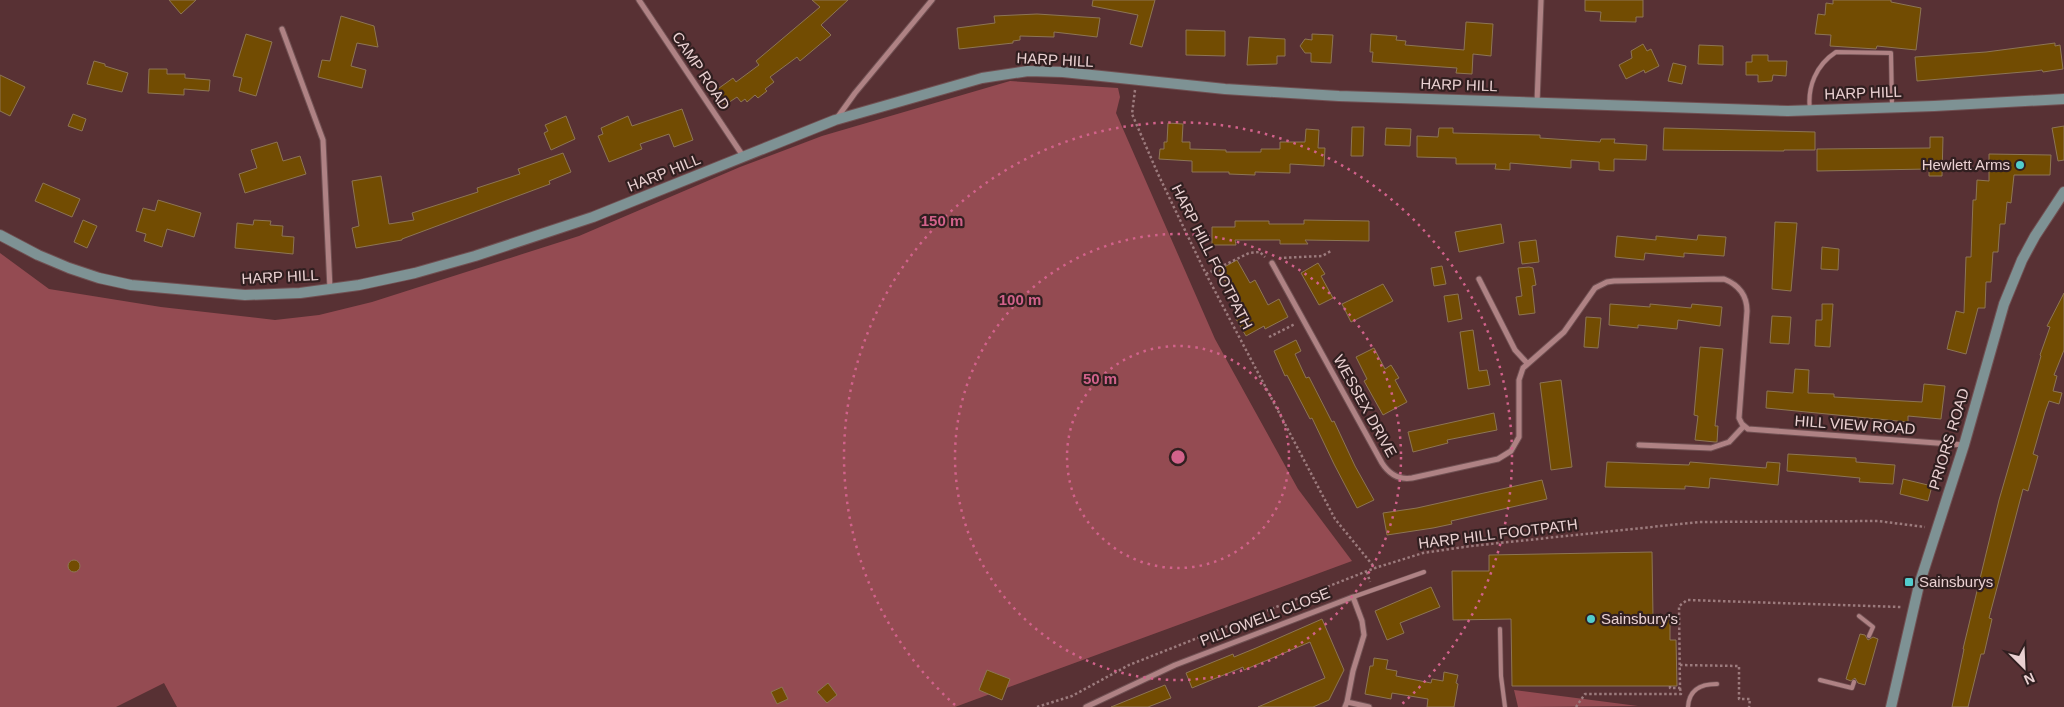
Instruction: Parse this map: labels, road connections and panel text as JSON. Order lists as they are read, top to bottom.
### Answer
{
  "streets": {
    "street": [
      "HARP HILL",
      "CAMP ROAD",
      "WESSEX DRIVE",
      "HILL VIEW ROAD",
      "PRIORS ROAD",
      "PILLOWELL CLOSE"
    ],
    "path": ["HARP HILL FOOTPATH"]
  },
  "crossings": [
    ["HARP HILL", "CAMP ROAD"],
    ["HARP HILL", "HARP HILL FOOTPATH"],
    ["HARP HILL FOOTPATH", "PRIORS ROAD"],
    ["HILL VIEW ROAD", "PRIORS ROAD"]
  ],
  "places": {
    "other": ["Hewlett Arms", "Sainsbury's"],
    "transit": ["Sainsburys"]
  },
  "north": "bottom right",
  "rings": ["150 m", "100 m", "50 m"]
}
